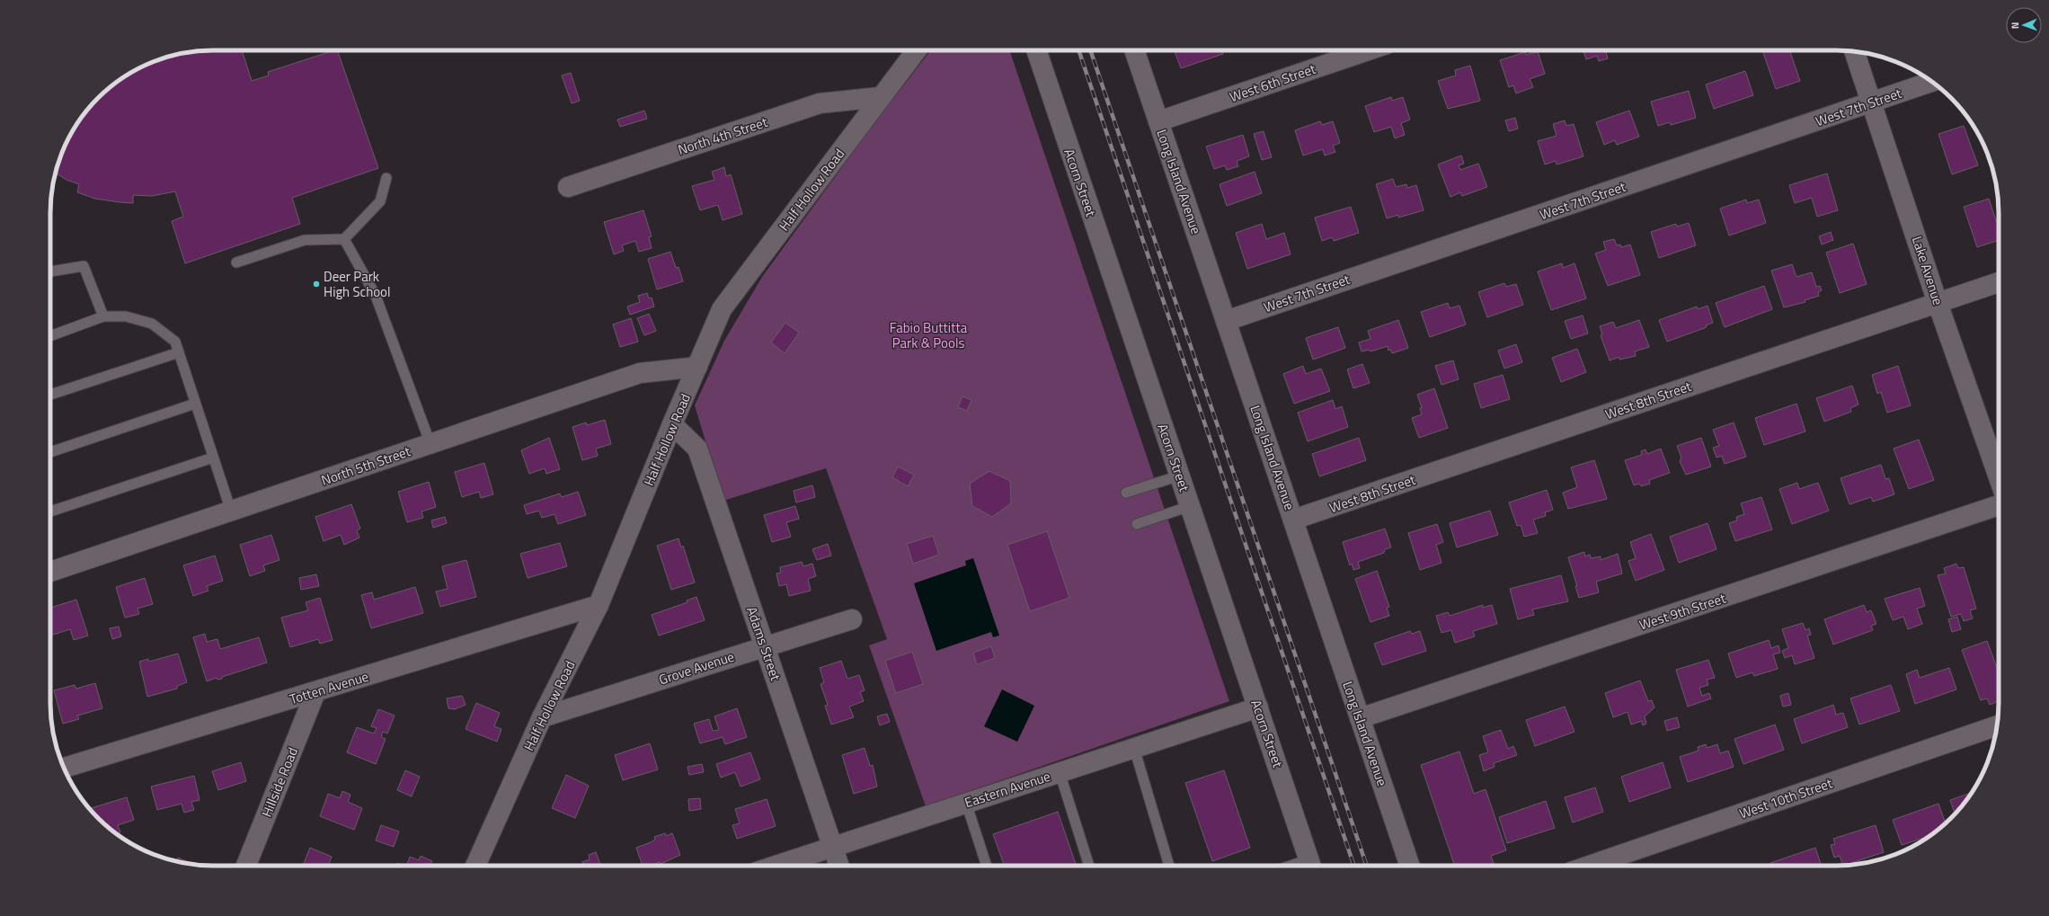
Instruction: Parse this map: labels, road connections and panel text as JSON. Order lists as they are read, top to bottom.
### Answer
{
  "streets": {
    "street": [
      "West 6th Street",
      "West 7th Street",
      "North 4th Street",
      "Long Island Avenue",
      "Acorn Street",
      "Half Hollow Road",
      "Lake Avenue",
      "West 8th Street",
      "North 5th Street",
      "West 9th Street",
      "Adams Street",
      "Grove Avenue",
      "Totten Avenue",
      "Hillside Road",
      "Eastern Avenue",
      "West 10th Street"
    ]
  },
  "crossings": [
    ["West 6th Street", "Long Island Avenue"],
    ["West 7th Street", "Long Island Avenue"],
    ["West 7th Street", "Lake Avenue"],
    ["North 4th Street", "Half Hollow Road"],
    ["Long Island Avenue", "West 8th Street"],
    ["Long Island Avenue", "West 9th Street"],
    ["Acorn Street", "Eastern Avenue"],
    ["Half Hollow Road", "North 5th Street"],
    ["Half Hollow Road", "Adams Street"],
    ["Half Hollow Road", "Grove Avenue"],
    ["Half Hollow Road", "Totten Avenue"],
    ["Lake Avenue", "West 8th Street"],
    ["Adams Street", "Grove Avenue"],
    ["Adams Street", "Eastern Avenue"],
    ["Totten Avenue", "Hillside Road"]
  ],
  "parks": ["Fabio Buttitta Park & Pools"],
  "places": ["Deer Park High School"],
  "north": "left"
}
